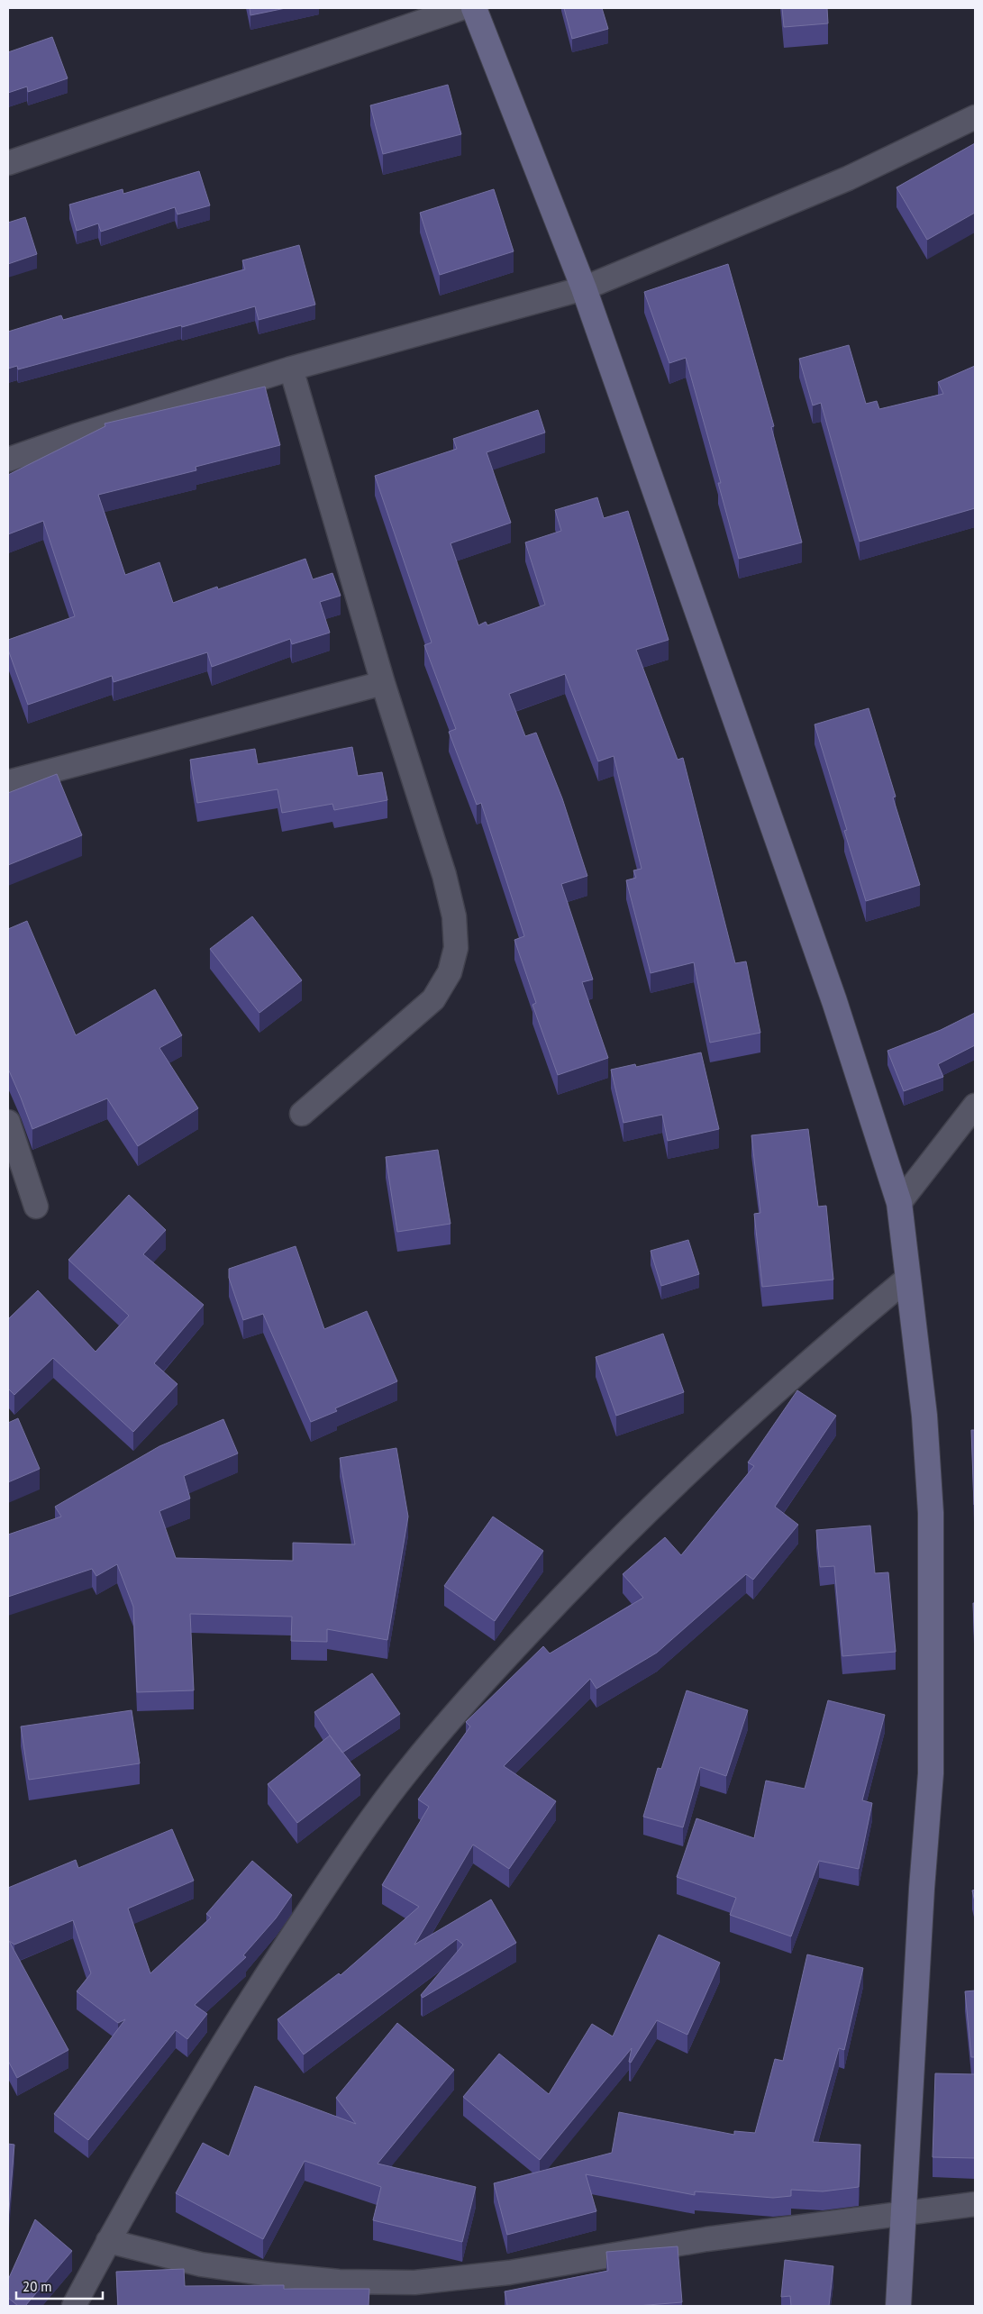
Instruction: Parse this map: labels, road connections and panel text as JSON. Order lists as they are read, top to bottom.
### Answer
{
  "scale_bar": "20 m"
}
